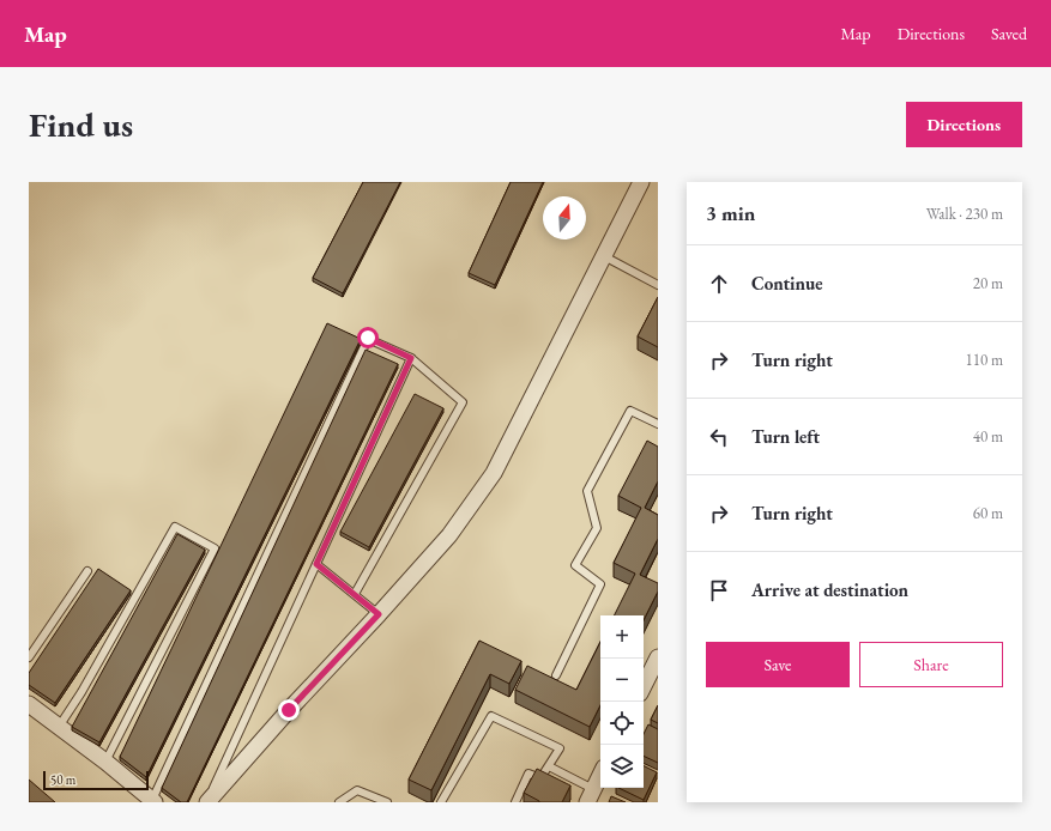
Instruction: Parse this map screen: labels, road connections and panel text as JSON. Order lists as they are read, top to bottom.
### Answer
{
  "scale_bar": "50 m",
  "north": "top",
  "page": {
    "header": "Map",
    "nav": ["Map", "Directions", "Saved"],
    "buttons": [
      "Directions",
      ["Save", "Share"]
    ],
    "title": "Find us",
    "heading": ["3 min", "Walk · 230 m"],
    "list": [
      ["Continue", "20 m"],
      ["Turn right", "110 m"],
      ["Turn left", "40 m"],
      ["Turn right", "60 m"],
      "Arrive at destination"
    ],
    "map_buttons": ["+", "−"],
    "scale": "50 m"
  }
}
